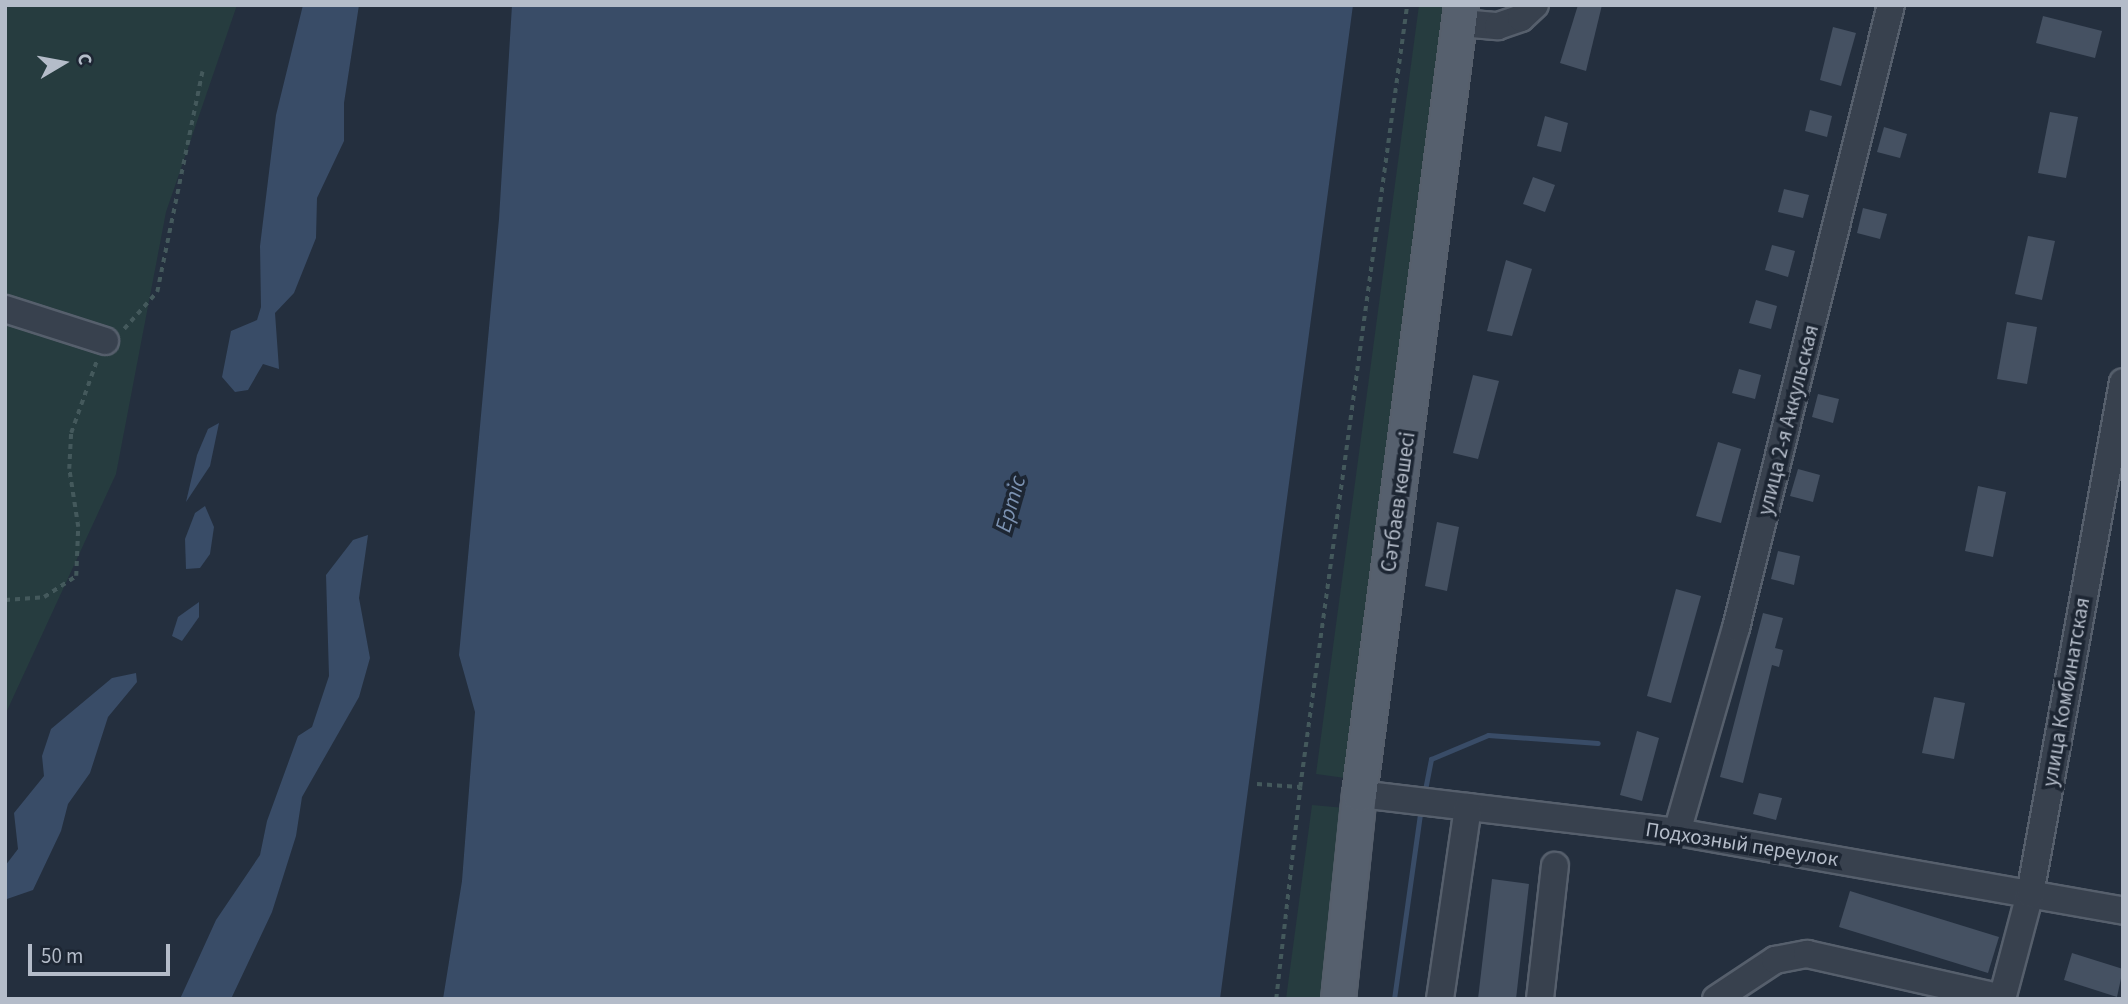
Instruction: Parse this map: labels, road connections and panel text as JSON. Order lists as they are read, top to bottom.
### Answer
{
  "streets": {
    "main road": ["Сәтбаев көшесі"],
    "street": ["улица 2-я Аккульская", "улица Комбинатская", "Подхозный переулок"]
  },
  "crossings": [
    ["улица 2-я Аккульская", "Подхозный переулок"],
    ["Сәтбаев көшесі", "Подхозный переулок"],
    ["улица Комбинатская", "Подхозный переулок"]
  ],
  "water": ["Ертіс"],
  "scale_bar": "50 m",
  "north": "right"
}
